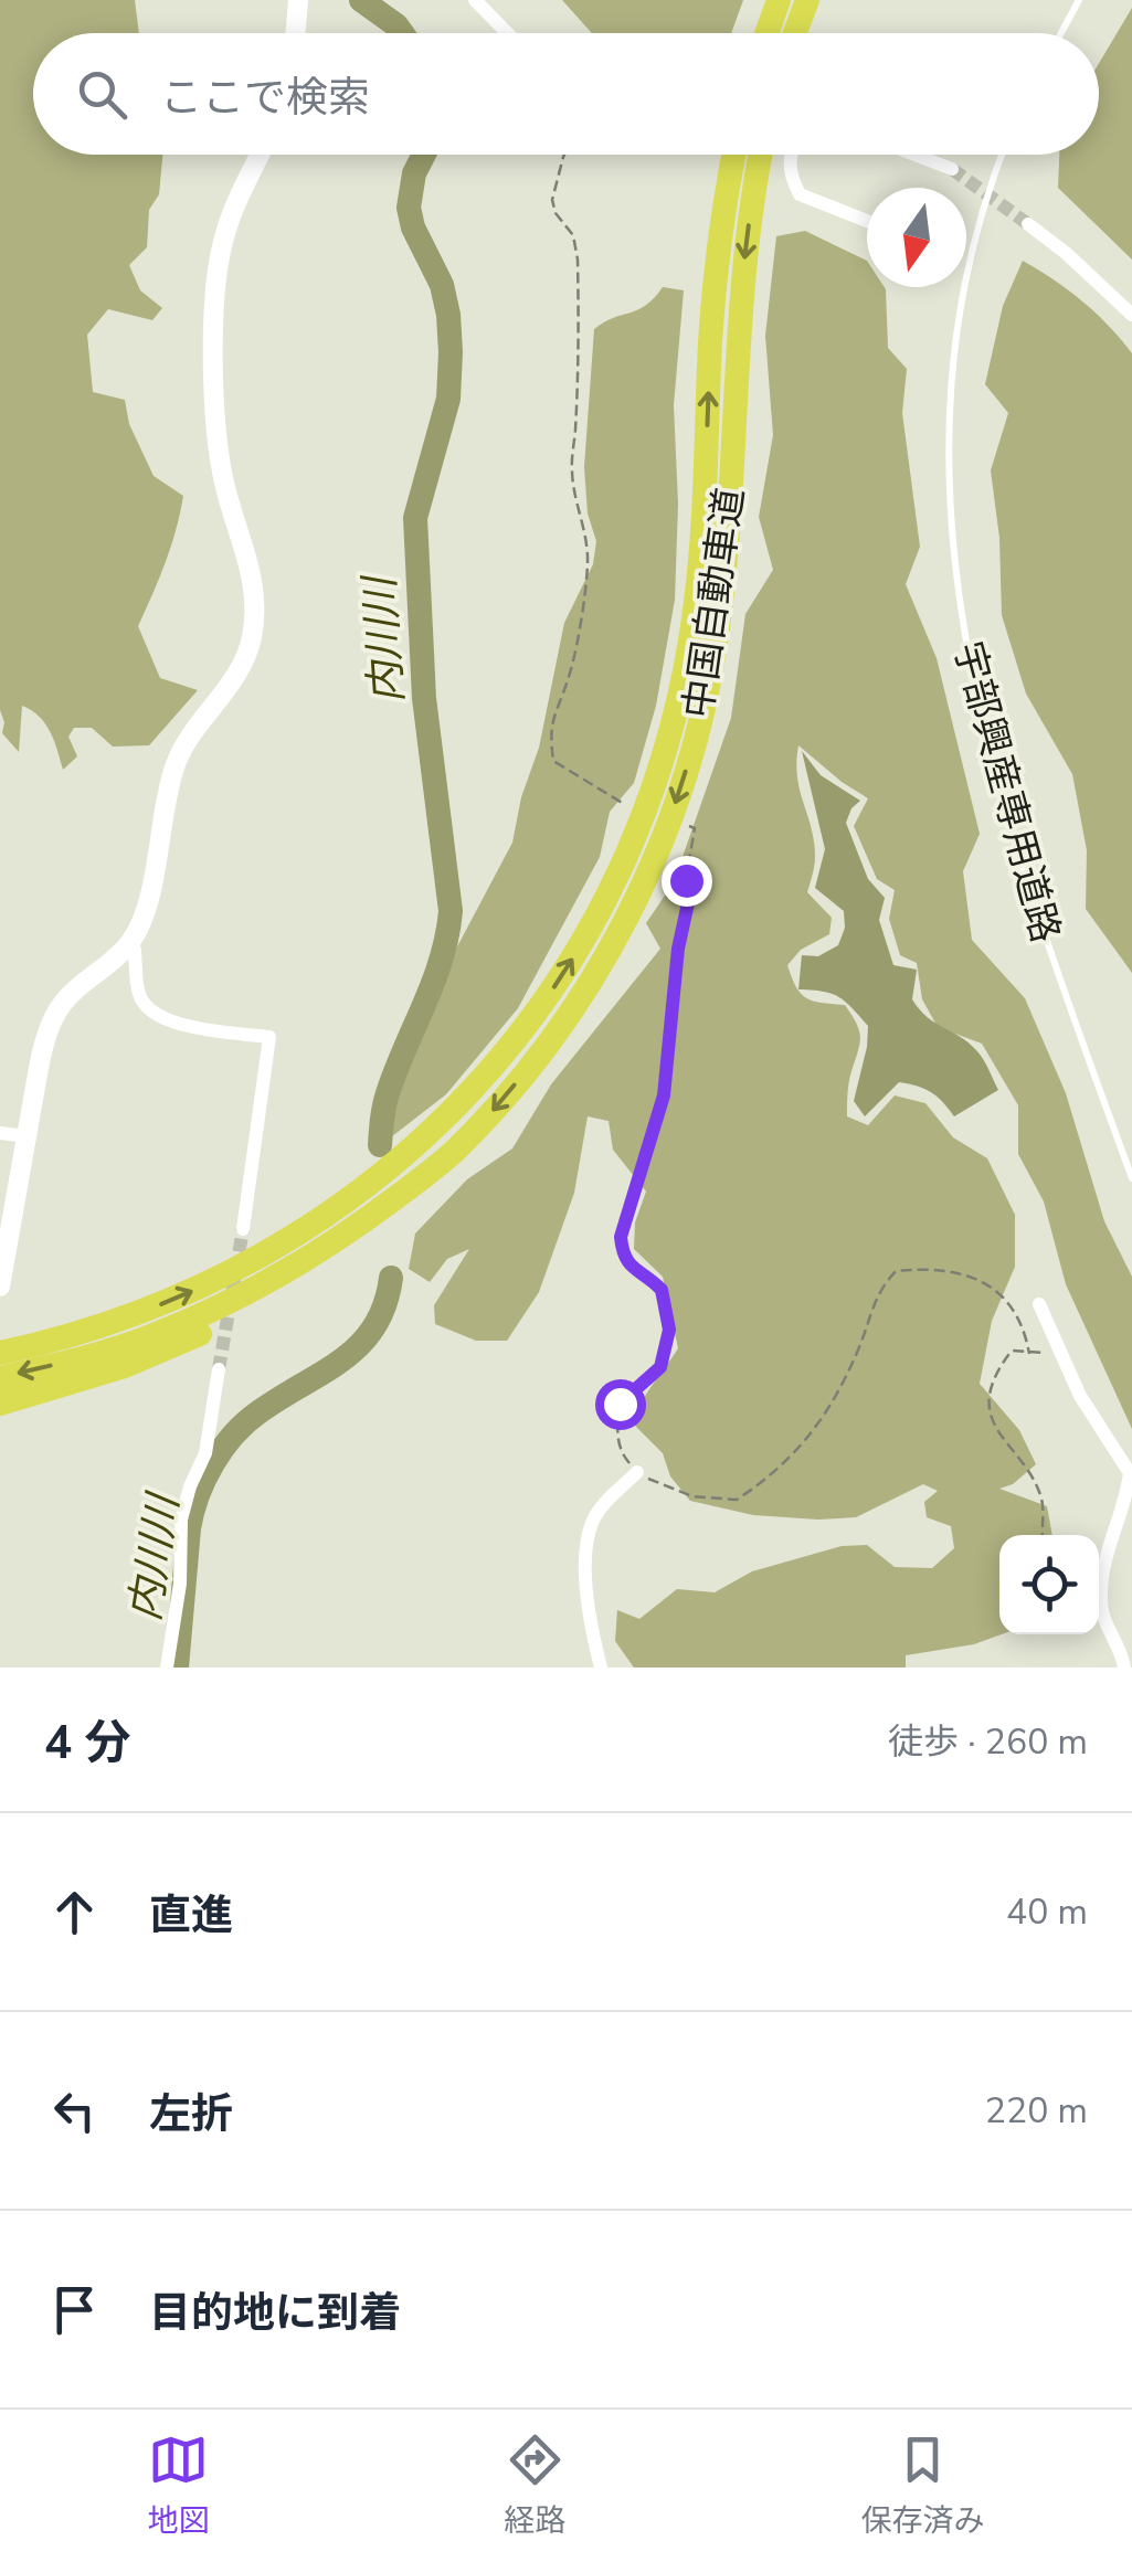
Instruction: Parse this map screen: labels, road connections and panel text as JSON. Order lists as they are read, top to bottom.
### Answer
{
  "streets": {
    "highway": ["中国自動車道"],
    "lane": ["宇部興産専用道路"]
  },
  "water": ["内川川"],
  "north": "bottom",
  "page": {
    "search": "ここで検索",
    "heading": ["4 分", "徒歩 · 260 m"],
    "list": [
      ["直進", "40 m"],
      ["左折", "220 m"],
      "目的地に到着"
    ],
    "nav": ["地図", "経路", "保存済み"]
  }
}
